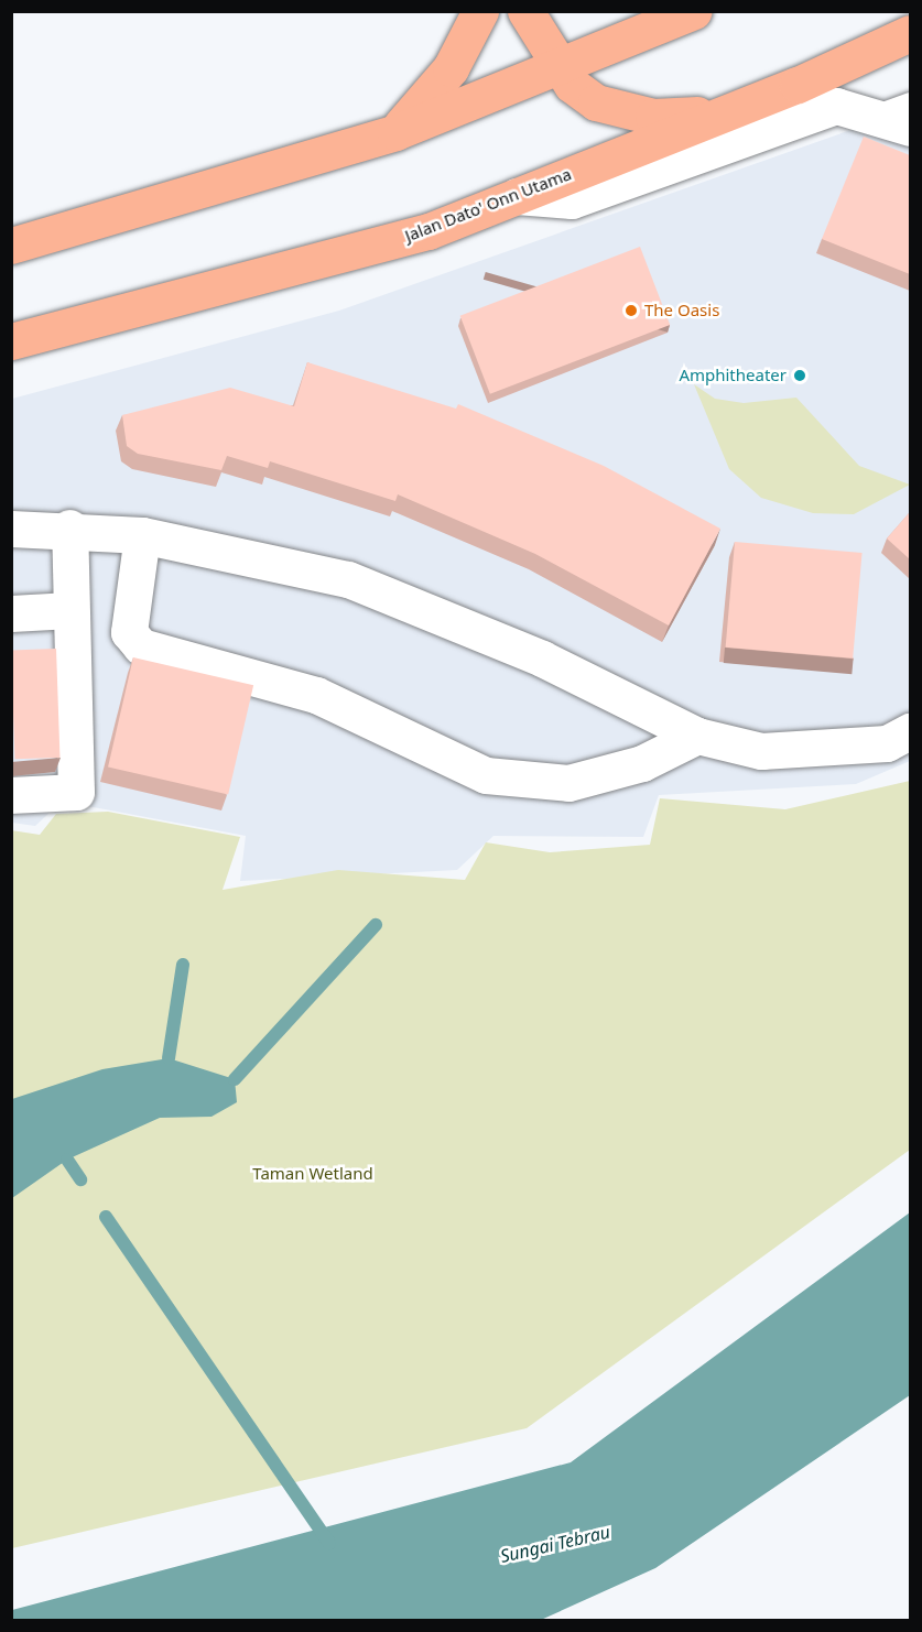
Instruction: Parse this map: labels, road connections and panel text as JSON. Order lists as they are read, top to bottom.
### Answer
{
  "streets": {
    "main road": ["Jalan Dato' Onn Utama"]
  },
  "water": ["Sungai Tebrau"],
  "parks": ["Taman Wetland"],
  "places": ["The Oasis", "Amphitheater"]
}
